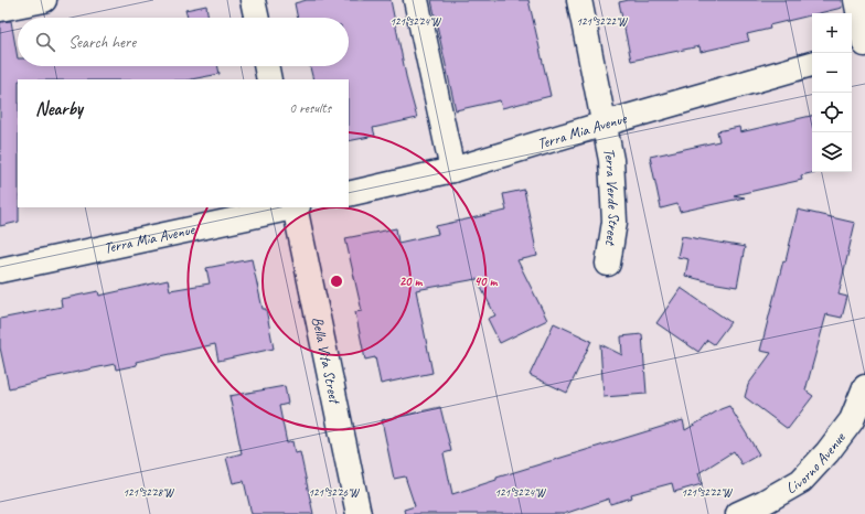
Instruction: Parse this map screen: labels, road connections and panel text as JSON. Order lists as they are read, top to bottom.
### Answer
{
  "streets": {
    "street": [
      "Terra Mia Avenue",
      "Terra Verde Street",
      "Bella Vita Street",
      "Livorno Avenue"
    ]
  },
  "crossings": [
    ["Terra Mia Avenue", "Terra Verde Street"]
  ],
  "page": {
    "map_buttons": ["+", "−"],
    "search": "Search here",
    "heading": ["Nearby", "0 results"]
  },
  "coordinates": [
    "121°32'24\"W",
    "121°32'22\"W",
    "121°32'28\"W",
    "121°32'26\"W"
  ],
  "rings": ["20 m", "40 m"]
}
